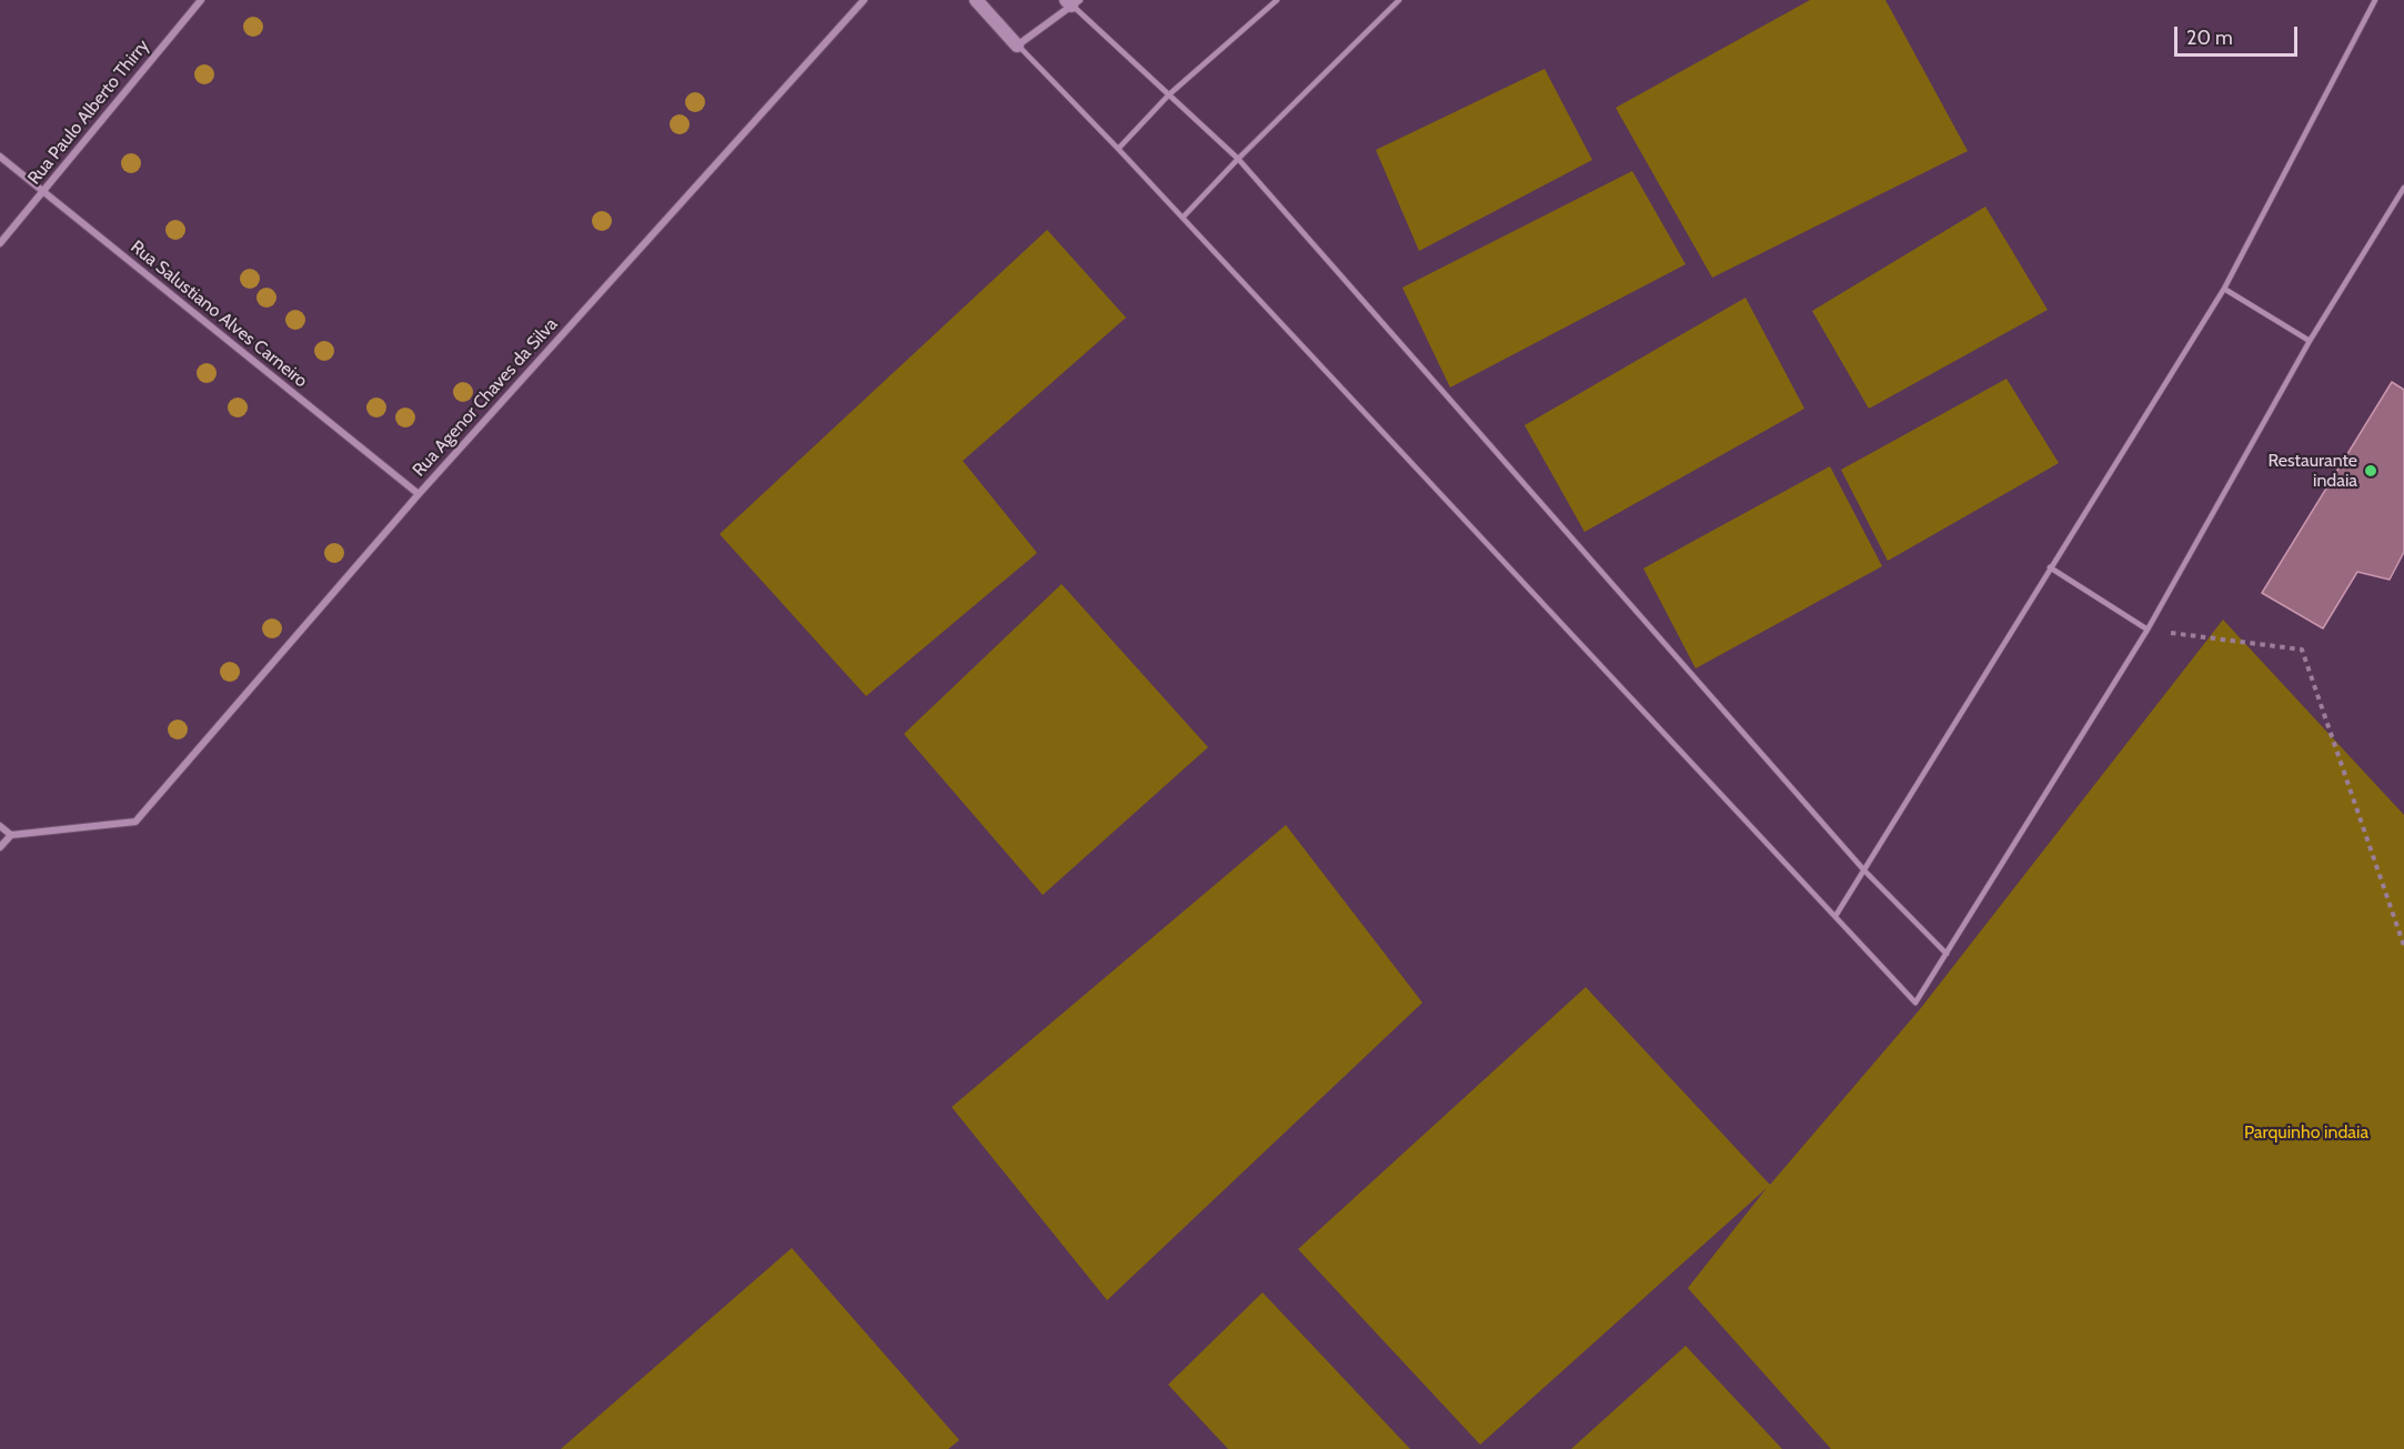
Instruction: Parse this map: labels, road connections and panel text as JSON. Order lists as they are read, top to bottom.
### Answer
{
  "streets": {
    "street": ["Rua Paulo Alberto Thirry", "Rua Salustiano Alves Carneiro", "Rua Agenor Chaves da Silva"]
  },
  "crossings": [
    ["Rua Paulo Alberto Thirry", "Rua Salustiano Alves Carneiro"],
    ["Rua Salustiano Alves Carneiro", "Rua Agenor Chaves da Silva"]
  ],
  "parks": ["Parquinho indaia"],
  "places": ["Restaurante indaia"],
  "scale_bar": "20 m"
}
